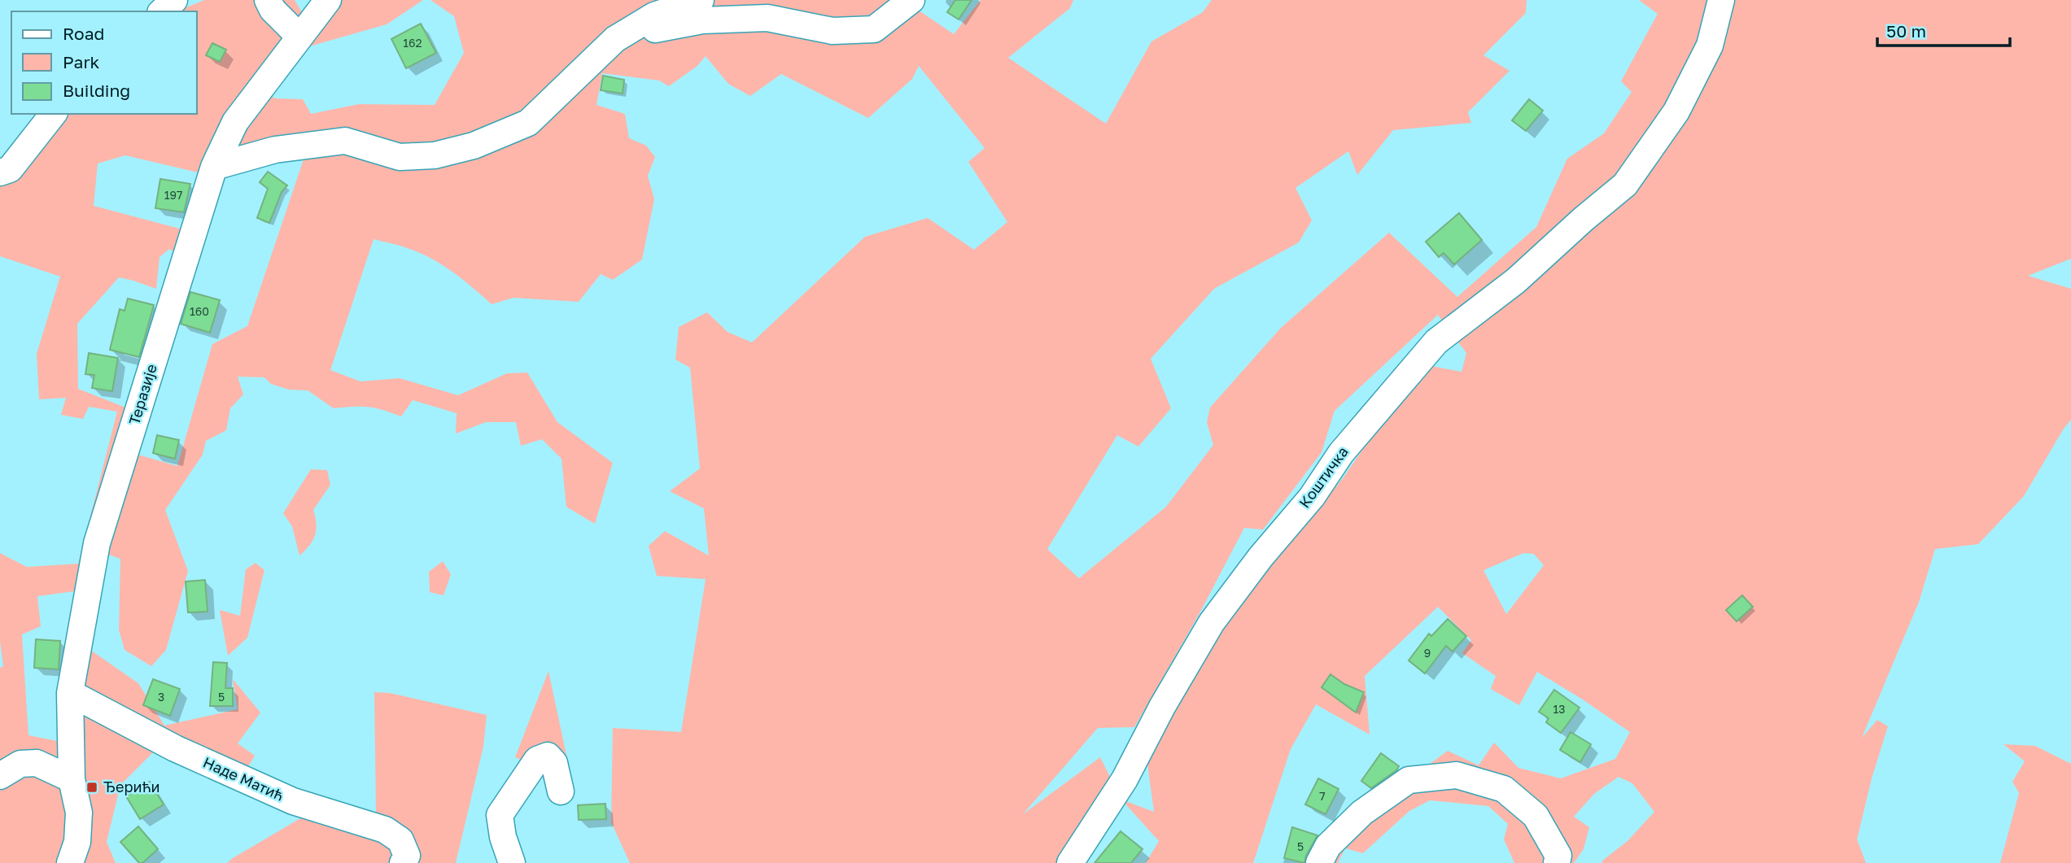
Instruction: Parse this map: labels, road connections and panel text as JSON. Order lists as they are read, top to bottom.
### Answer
{
  "streets": {
    "street": ["Теразије", "Коштичка", "Наде Матић"]
  },
  "crossings": [
    ["Теразије", "Наде Матић"]
  ],
  "places": {
    "transit": ["Ђерићи"]
  },
  "house_numbers": [
    "162",
    "197",
    "160",
    "9",
    "3",
    "5",
    "13",
    "7",
    "5"
  ],
  "legend": ["Road", "Park", "Building"],
  "scale_bar": "50 m"
}
